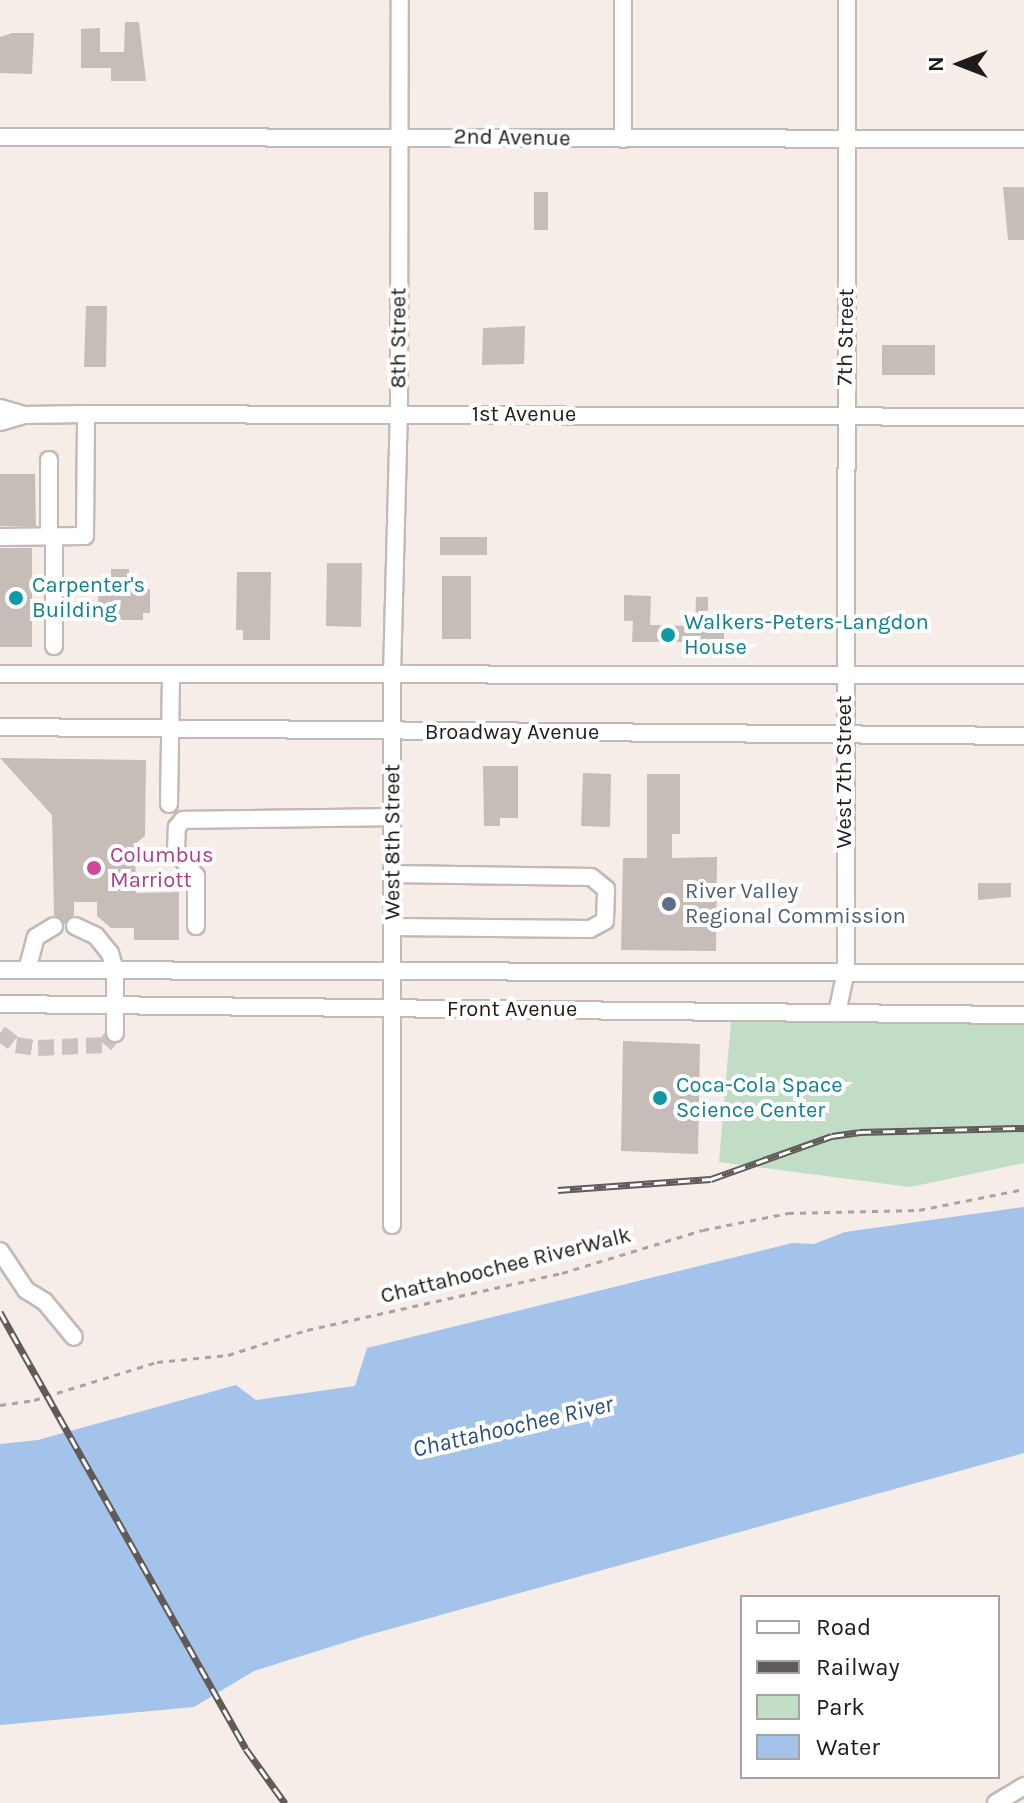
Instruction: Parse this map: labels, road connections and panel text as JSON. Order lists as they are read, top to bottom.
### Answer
{
  "streets": {
    "street": [
      "2nd Avenue",
      "7th Street",
      "8th Street",
      "1st Avenue",
      "Broadway Avenue",
      "West 7th Street",
      "West 8th Street",
      "Front Avenue"
    ],
    "path": ["Chattahoochee RiverWalk"]
  },
  "crossings": [
    ["2nd Avenue", "7th Street"],
    ["2nd Avenue", "8th Street"],
    ["7th Street", "1st Avenue"],
    ["7th Street", "West 7th Street"],
    ["8th Street", "1st Avenue"],
    ["8th Street", "West 8th Street"],
    ["Broadway Avenue", "West 7th Street"],
    ["Broadway Avenue", "West 8th Street"],
    ["West 7th Street", "Front Avenue"],
    ["West 8th Street", "Front Avenue"]
  ],
  "water": ["Chattahoochee River"],
  "places": [
    "Carpenter's Building",
    "Walkers-Peters-Langdon House",
    "Columbus Marriott",
    "River Valley Regional Commission",
    "Coca-Cola Space Science Center"
  ],
  "legend": [
    "Road",
    "Railway",
    "Park",
    "Water"
  ],
  "north": "left"
}
